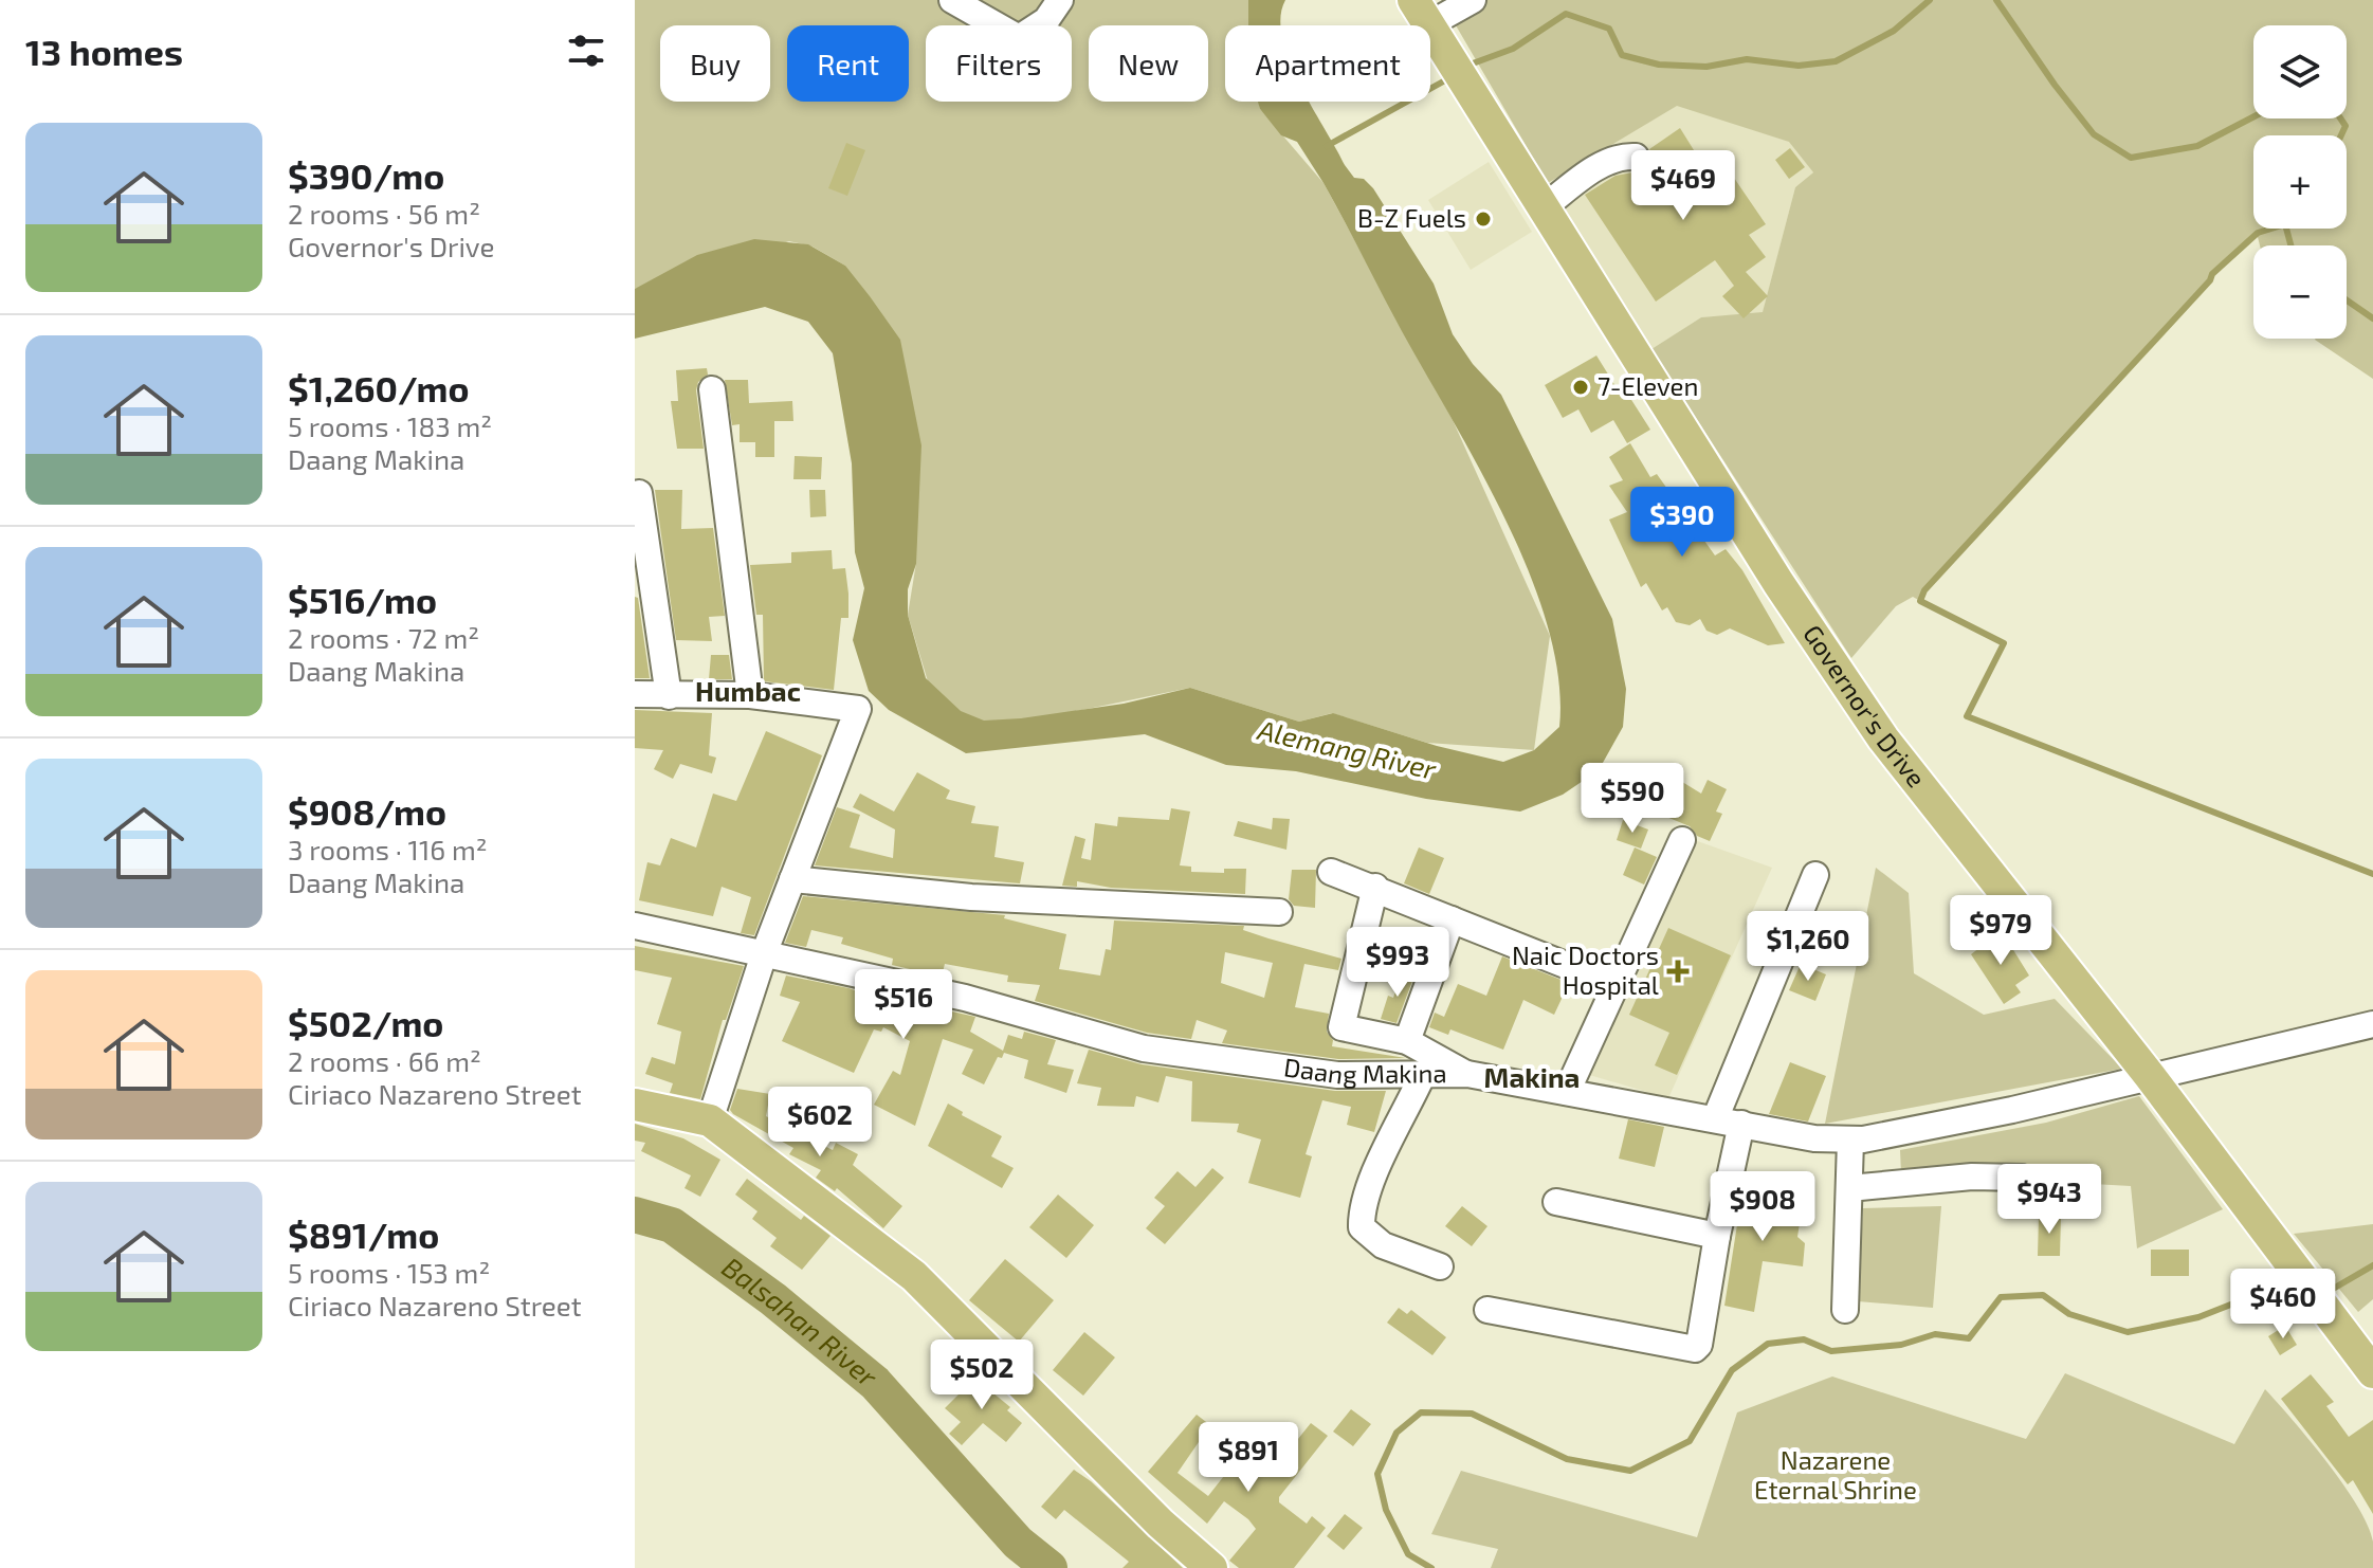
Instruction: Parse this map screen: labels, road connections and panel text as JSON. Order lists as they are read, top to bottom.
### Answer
{
  "streets": {
    "main road": ["Governor's Drive"],
    "street": ["Daang Makina"]
  },
  "crossings": [
    ["Governor's Drive", "Daang Makina"]
  ],
  "districts": ["Humbac", "Makina"],
  "water": ["Alemang River", "Balsahan River"],
  "parks": ["Nazarene Eternal Shrine"],
  "places": {
    "other": ["B-Z Fuels", "7-Eleven"],
    "health": ["Naic Doctors Hospital"]
  },
  "page": {
    "heading": "13 homes",
    "map_buttons": ["+", "−"],
    "chip": [
      "Buy",
      "Rent",
      "Filters",
      "New",
      "Apartment"
    ],
    "list": [
      {
        "name": "$390/mo",
        "note": "2 rooms · 56 m² · Governor's Drive"
      },
      {
        "name": "$1,260/mo",
        "note": "5 rooms · 183 m² · Daang Makina"
      },
      {
        "name": "$516/mo",
        "note": "2 rooms · 72 m² · Daang Makina"
      },
      {
        "name": "$908/mo",
        "note": "3 rooms · 116 m² · Daang Makina"
      },
      {
        "name": "$502/mo",
        "note": "2 rooms · 66 m² · Ciriaco Nazareno Street"
      },
      {
        "name": "$891/mo",
        "note": "5 rooms · 153 m² · Ciriaco Nazareno Street"
      }
    ],
    "price": [
      "$469",
      "$390",
      "$590",
      "$979",
      "$1,260",
      "$993",
      "$516",
      "$602",
      "$943",
      "$908",
      "$460",
      "$502",
      "$891"
    ]
  }
}
